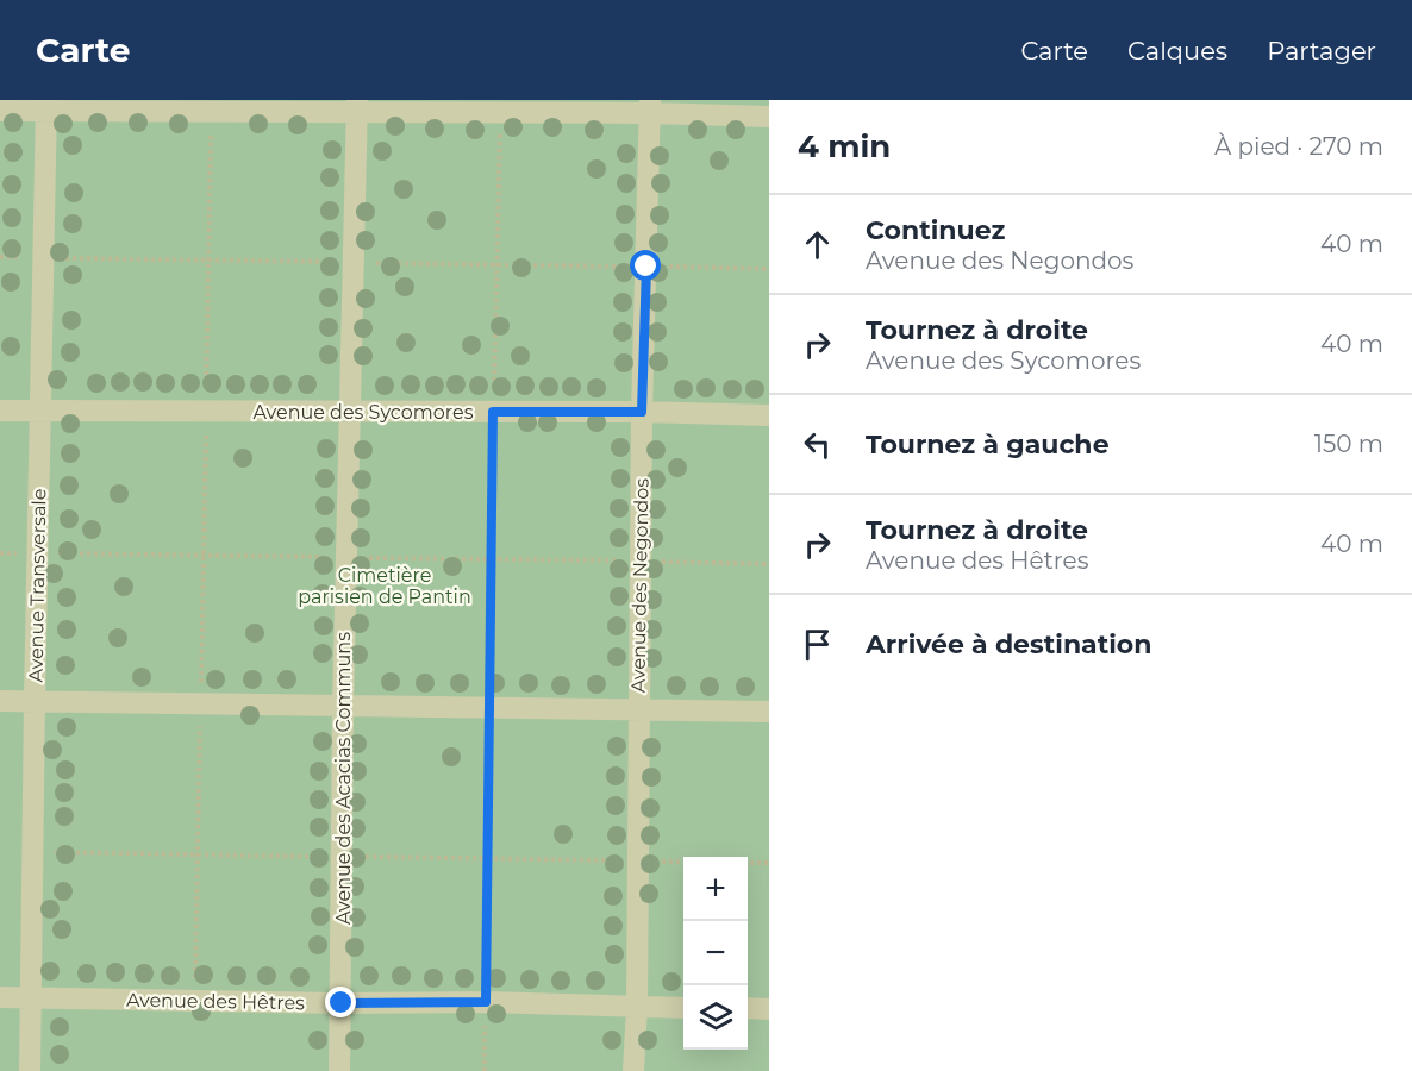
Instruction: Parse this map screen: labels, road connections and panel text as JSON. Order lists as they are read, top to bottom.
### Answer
{
  "streets": {
    "lane": [
      "Avenue des Sycomores",
      "Avenue Transversale",
      "Avenue des Negondos",
      "Avenue des Acacias Communs",
      "Avenue des Hêtres"
    ]
  },
  "crossings": [
    ["Avenue des Sycomores", "Avenue Transversale"],
    ["Avenue des Sycomores", "Avenue des Negondos"],
    ["Avenue des Sycomores", "Avenue des Acacias Communs"],
    ["Avenue Transversale", "Avenue des Hêtres"],
    ["Avenue des Negondos", "Avenue des Hêtres"],
    ["Avenue des Acacias Communs", "Avenue des Hêtres"]
  ],
  "parks": ["Cimetière parisien de Pantin"],
  "page": {
    "header": "Carte",
    "nav": ["Carte", "Calques", "Partager"],
    "heading": ["4 min", "À pied · 270 m"],
    "list": [
      ["Continuez", "Avenue des Negondos", "40 m"],
      ["Tournez à droite", "Avenue des Sycomores", "40 m"],
      ["Tournez à gauche", "150 m"],
      ["Tournez à droite", "Avenue des Hêtres", "40 m"],
      "Arrivée à destination"
    ],
    "map_buttons": ["+", "−"]
  }
}
